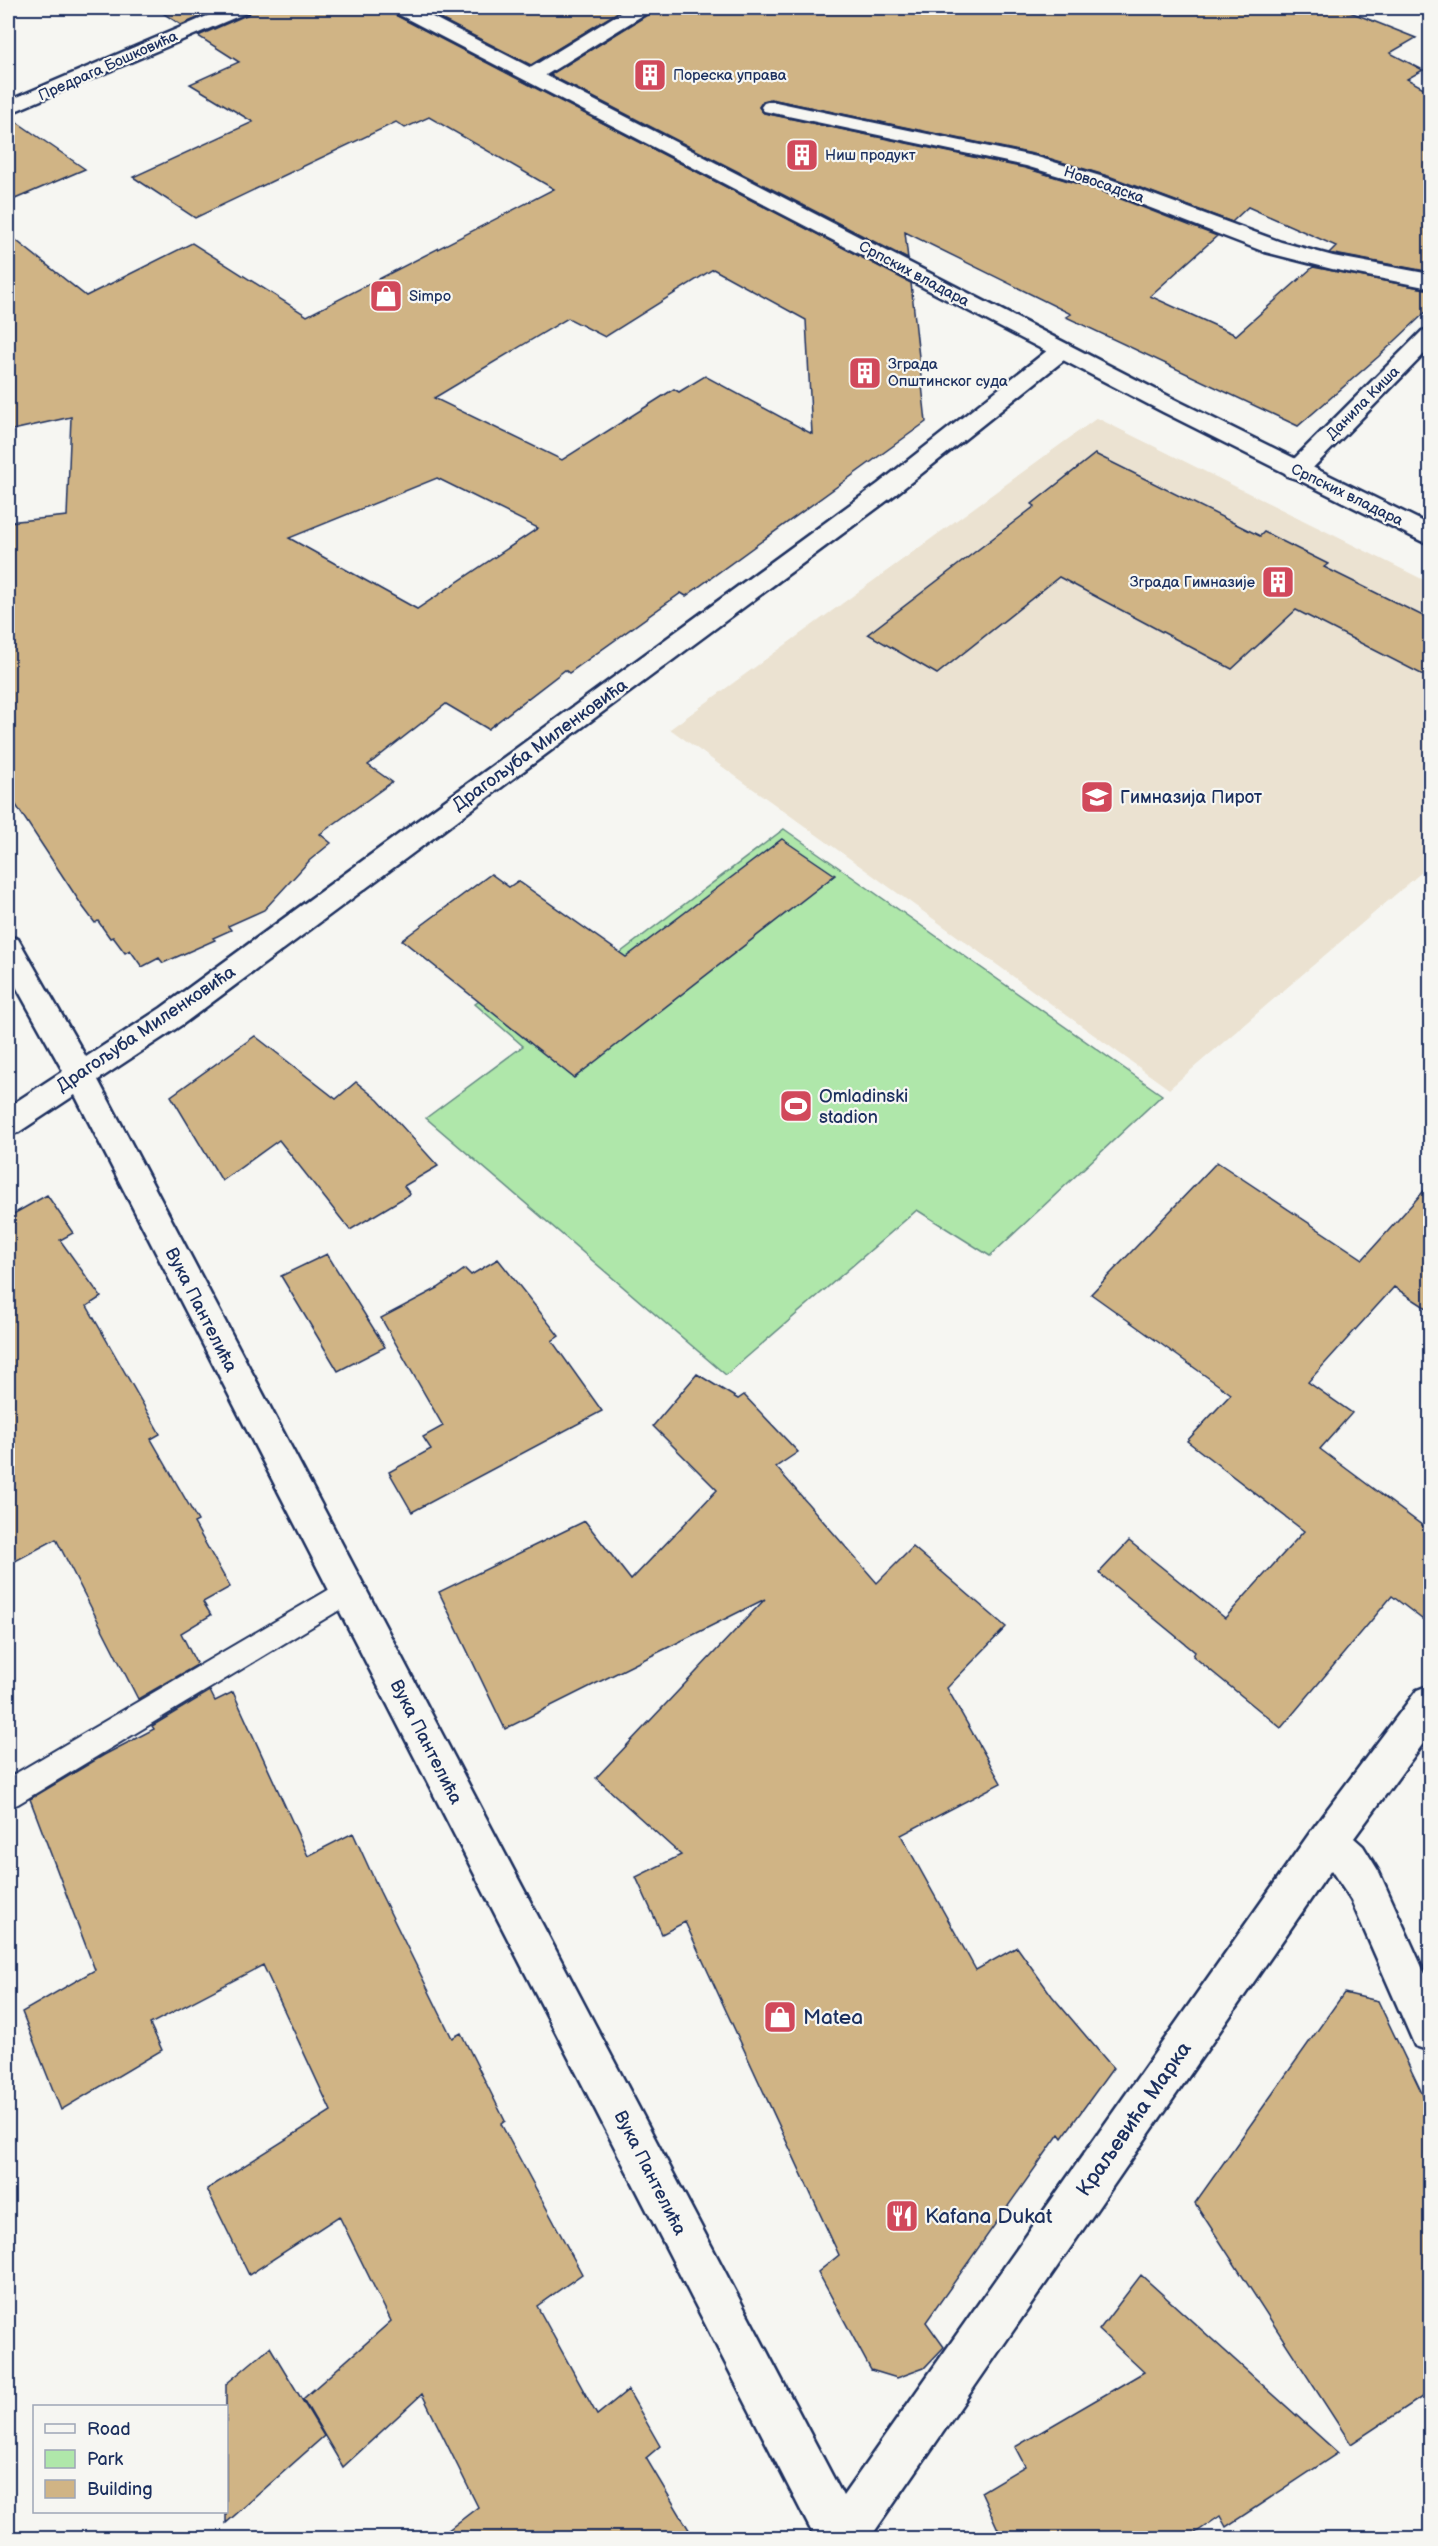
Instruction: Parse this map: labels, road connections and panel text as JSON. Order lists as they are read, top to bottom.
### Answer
{
  "streets": {
    "street": [
      "Предрага Бошковића",
      "Новосадска",
      "Српских владара",
      "Данила Киша",
      "Драгољуба Миленковића",
      "Вука Пантелића",
      "Краљевића Марка"
    ]
  },
  "crossings": [
    ["Српских владара", "Данила Киша"],
    ["Српских владара", "Драгољуба Миленковића"],
    ["Драгољуба Миленковића", "Вука Пантелића"],
    ["Вука Пантелића", "Краљевића Марка"]
  ],
  "places": {
    "building": [
      "Пореска управа",
      "Ниш продукт",
      "Зграда Општинског суда",
      "Зграда Гимназије"
    ],
    "shop": ["Simpo", "Matea"],
    "school or university": ["Гимназија Пирот"],
    "sports": ["Omladinski stadion"],
    "restaurant": ["Kafana Dukat"]
  },
  "legend": ["Road", "Park", "Building"]
}
